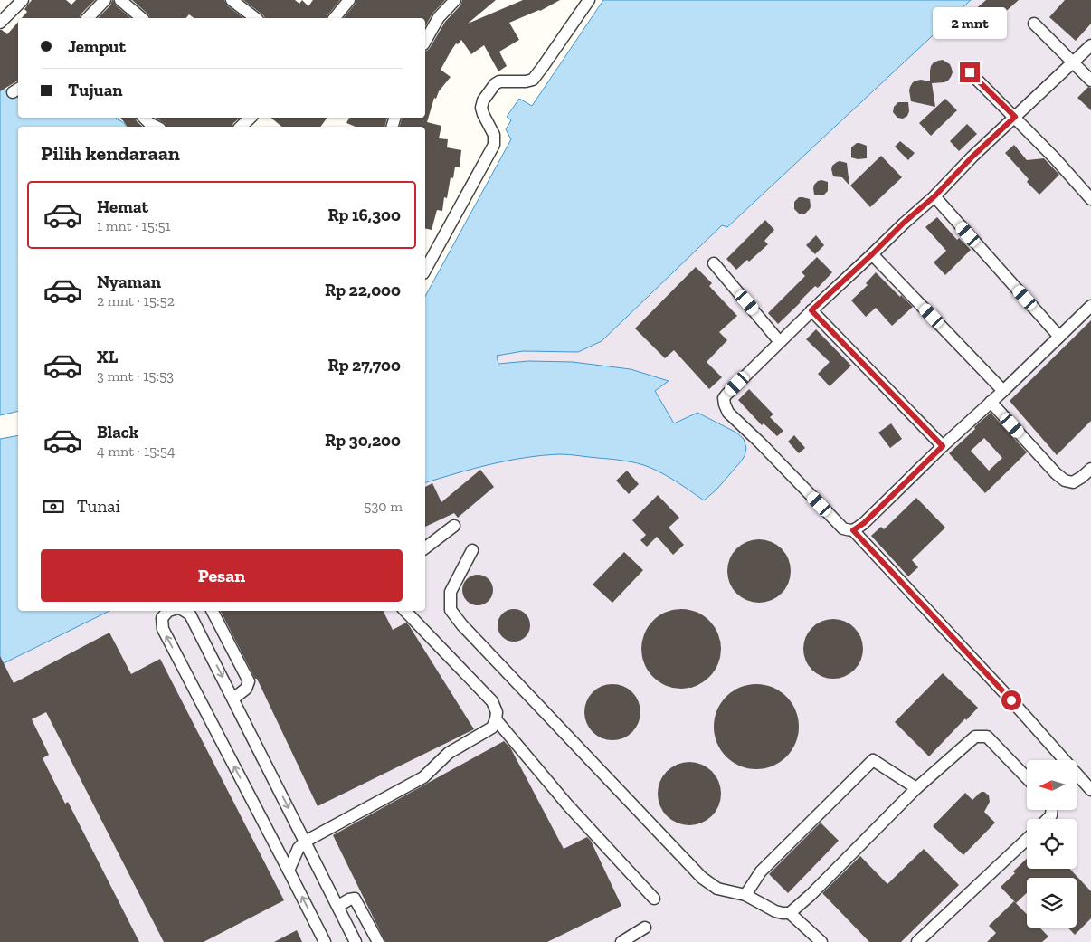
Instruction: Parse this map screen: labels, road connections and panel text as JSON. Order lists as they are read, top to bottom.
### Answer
{
  "north": "left",
  "page": {
    "bubble": "2 mnt",
    "banner": ["Jemput", "Tujuan"],
    "heading": "Pilih kendaraan",
    "list": [
      {
        "name": "Hemat",
        "note": "1 mnt · 15:51",
        "value": "Rp 16,300"
      },
      {
        "name": "Nyaman",
        "note": "2 mnt · 15:52",
        "value": "Rp 22,000"
      },
      {
        "name": "XL",
        "note": "3 mnt · 15:53",
        "value": "Rp 27,700"
      },
      {
        "name": "Black",
        "note": "4 mnt · 15:54",
        "value": "Rp 30,200"
      }
    ],
    "pay": ["Tunai", "530 m"],
    "buttons": "Pesan"
  }
}
